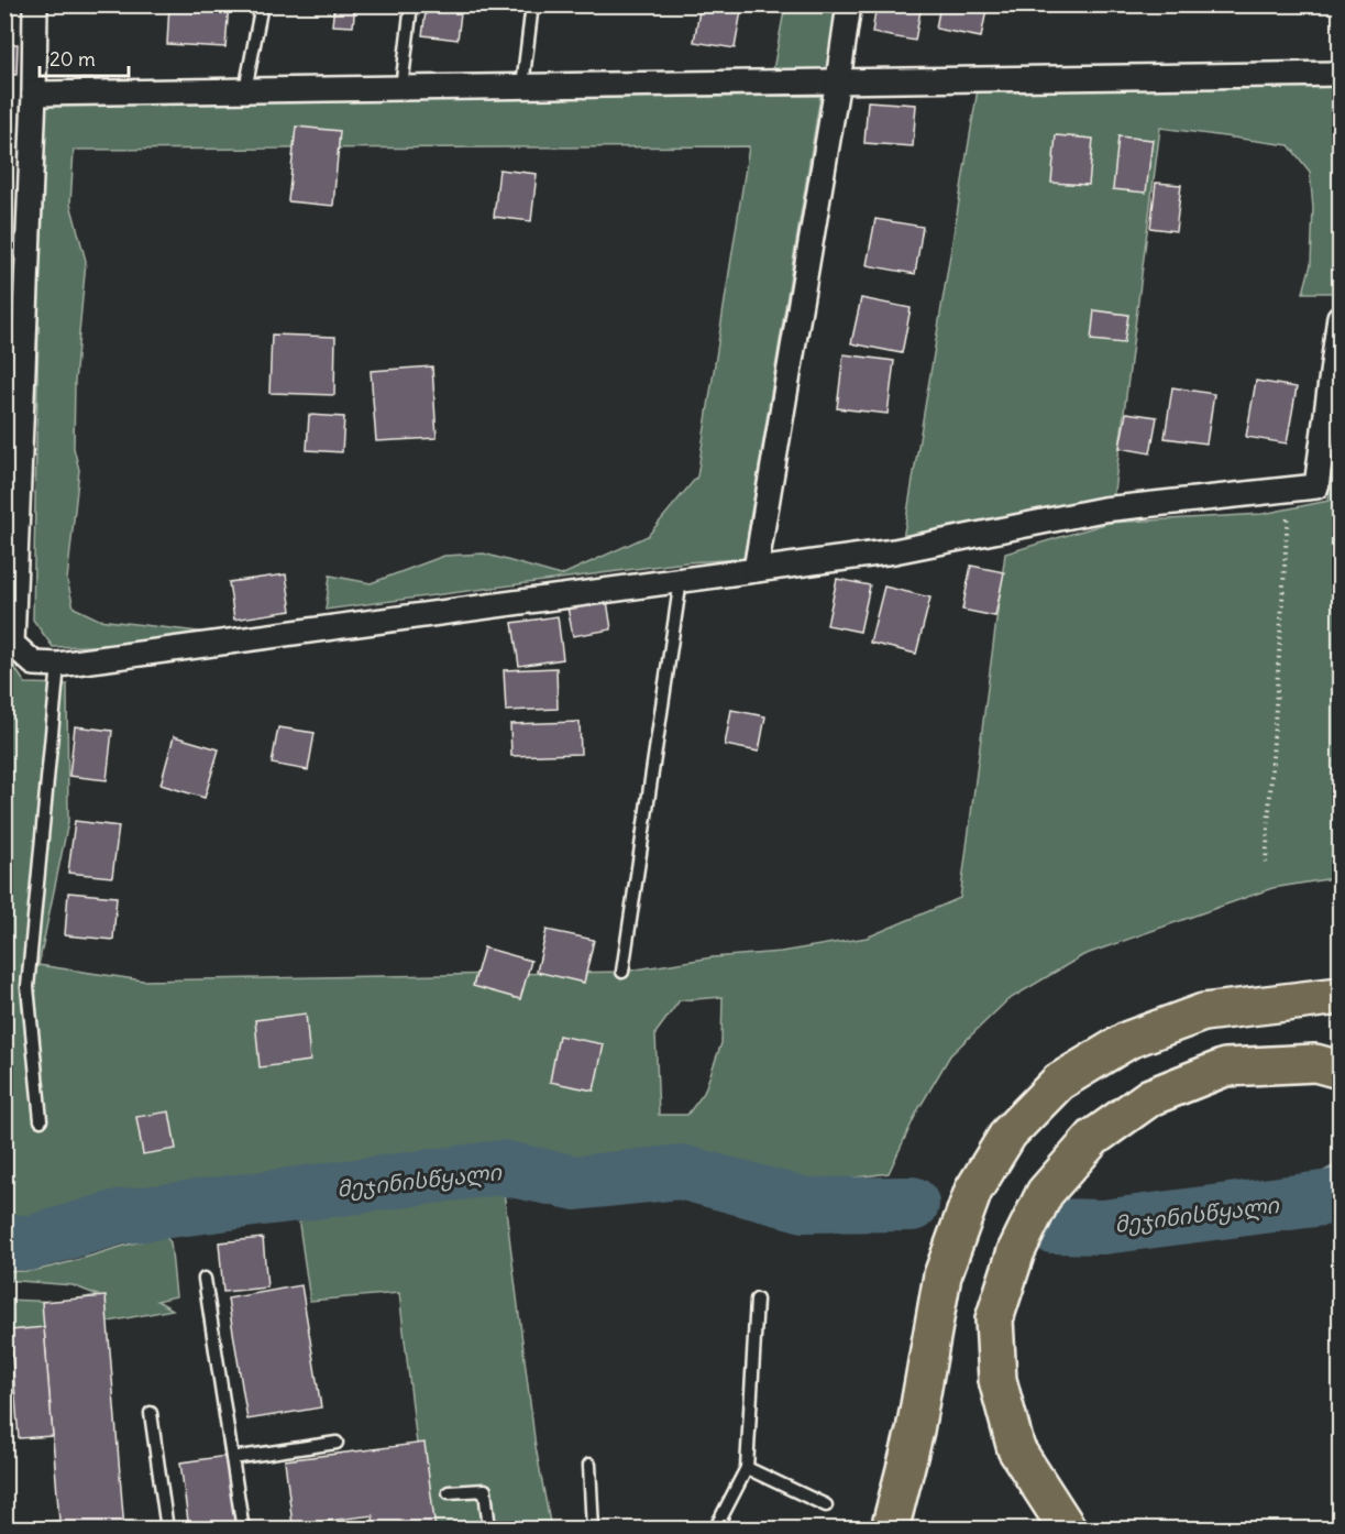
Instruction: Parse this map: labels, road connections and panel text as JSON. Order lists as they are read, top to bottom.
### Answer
{
  "water": ["მეჯინისწყალი"],
  "scale_bar": "20 m"
}
